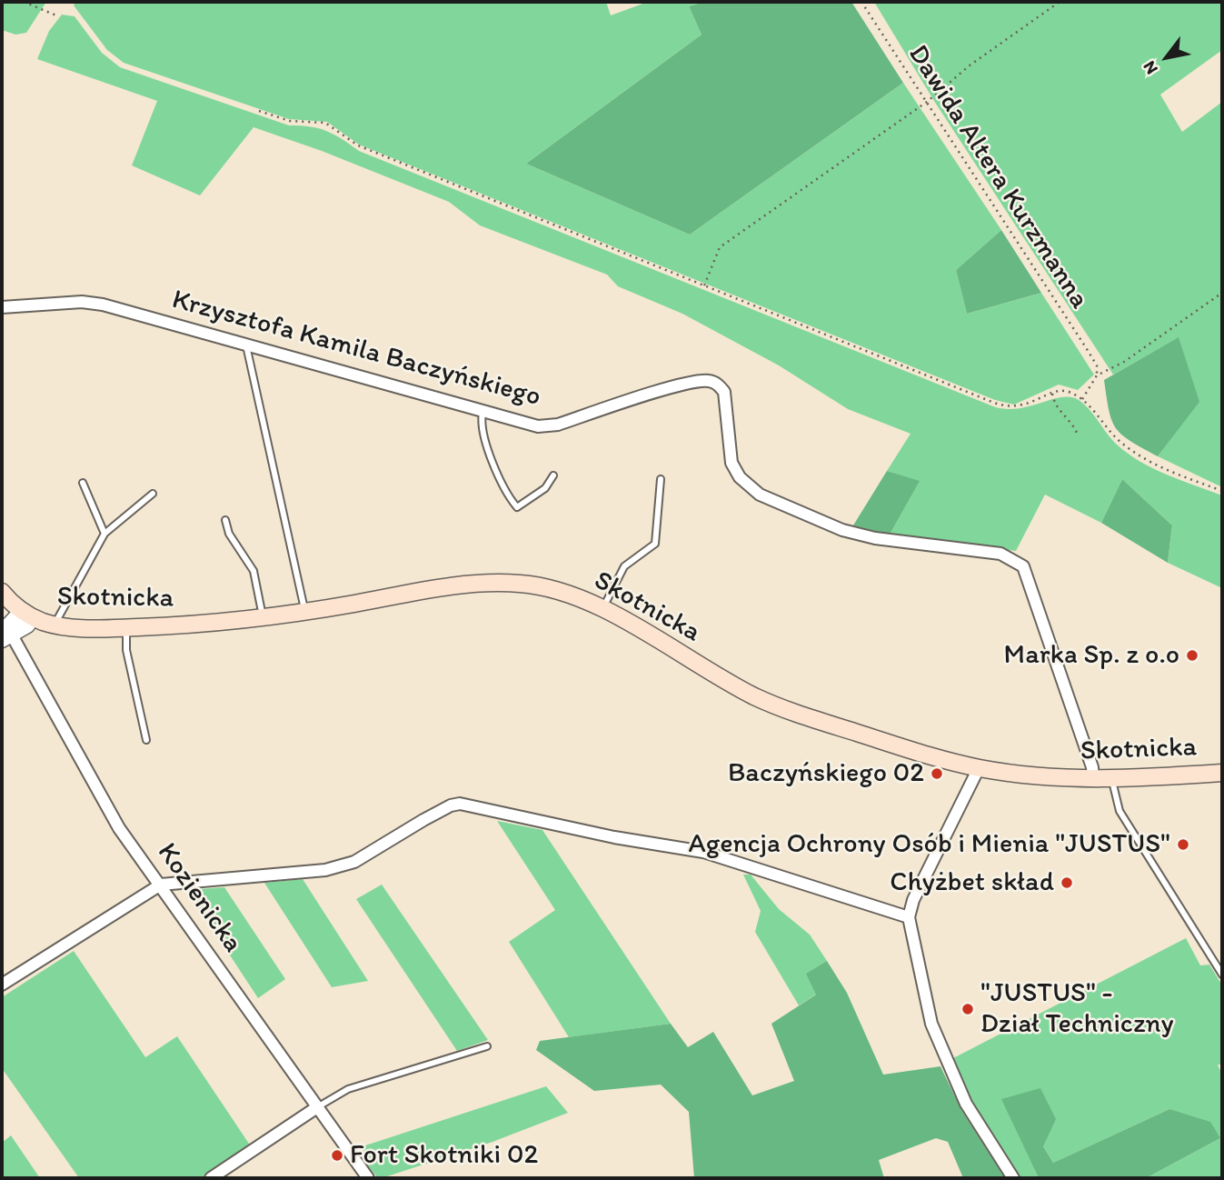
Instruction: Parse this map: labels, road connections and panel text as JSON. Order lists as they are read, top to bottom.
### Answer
{
  "streets": {
    "main road": ["Skotnicka"],
    "street": ["Krzysztofa Kamila Baczyńskiego", "Kozienicka"],
    "path": ["Dawida Altera Kurzmanna"]
  },
  "crossings": [
    ["Krzysztofa Kamila Baczyńskiego", "Skotnicka"],
    ["Skotnicka", "Kozienicka"]
  ],
  "places": [
    "Marka Sp. z o.o",
    "Baczyńskiego 02",
    "Agencja Ochrony Osób i Mienia \"JUSTUS\"",
    "Chyżbet skład",
    "\"JUSTUS\" - Dział Techniczny",
    "Fort Skotniki 02"
  ],
  "north": "bottom left"
}
